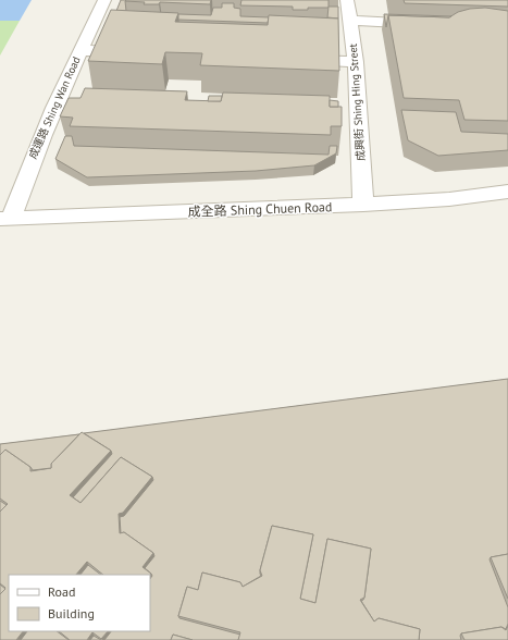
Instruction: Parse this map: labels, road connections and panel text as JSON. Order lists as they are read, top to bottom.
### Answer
{
  "streets": {
    "street": ["成興街 Shing Hing Street", "成運路 Shing Wan Road", "成全路 Shing Chuen Road"]
  },
  "crossings": [
    ["成興街 Shing Hing Street", "成全路 Shing Chuen Road"],
    ["成運路 Shing Wan Road", "成全路 Shing Chuen Road"]
  ],
  "legend": ["Road", "Building"]
}
